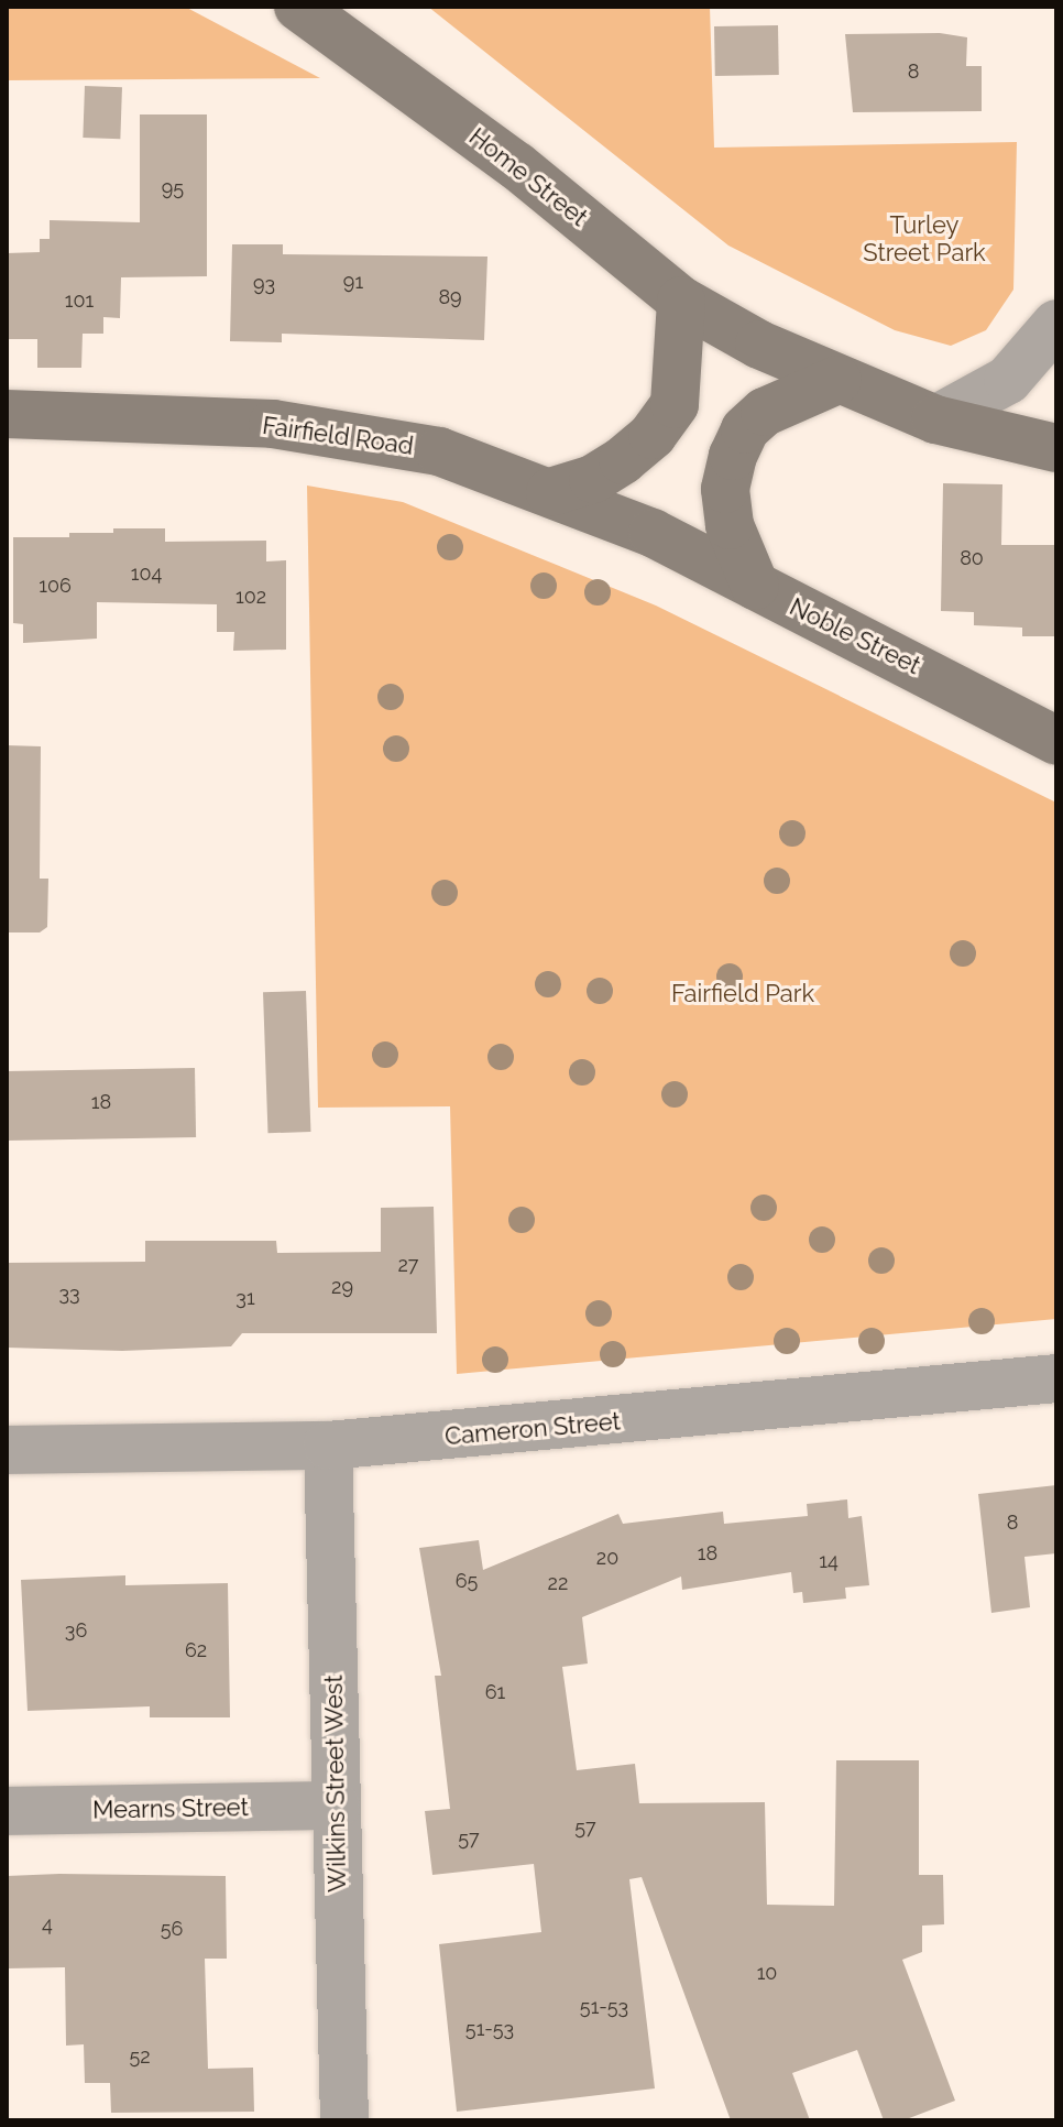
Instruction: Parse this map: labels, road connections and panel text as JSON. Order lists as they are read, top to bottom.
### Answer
{
  "streets": {
    "main road": ["Home Street", "Fairfield Road", "Noble Street"],
    "street": ["Cameron Street", "Wilkins Street West", "Mearns Street"]
  },
  "crossings": [
    ["Fairfield Road", "Noble Street"],
    ["Cameron Street", "Wilkins Street West"],
    ["Wilkins Street West", "Mearns Street"]
  ],
  "parks": ["Turley Street Park", "Fairfield Park"],
  "house_numbers": [
    "8",
    "95",
    "91",
    "93",
    "89",
    "101",
    "80",
    "104",
    "106",
    "102",
    "18",
    "27",
    "29",
    "33",
    "31",
    "8",
    "18",
    "20",
    "14",
    "65",
    "22",
    "36",
    "62",
    "61",
    "57",
    "57",
    "4",
    "56",
    "10",
    "51-53",
    "51-53",
    "52"
  ]
}
